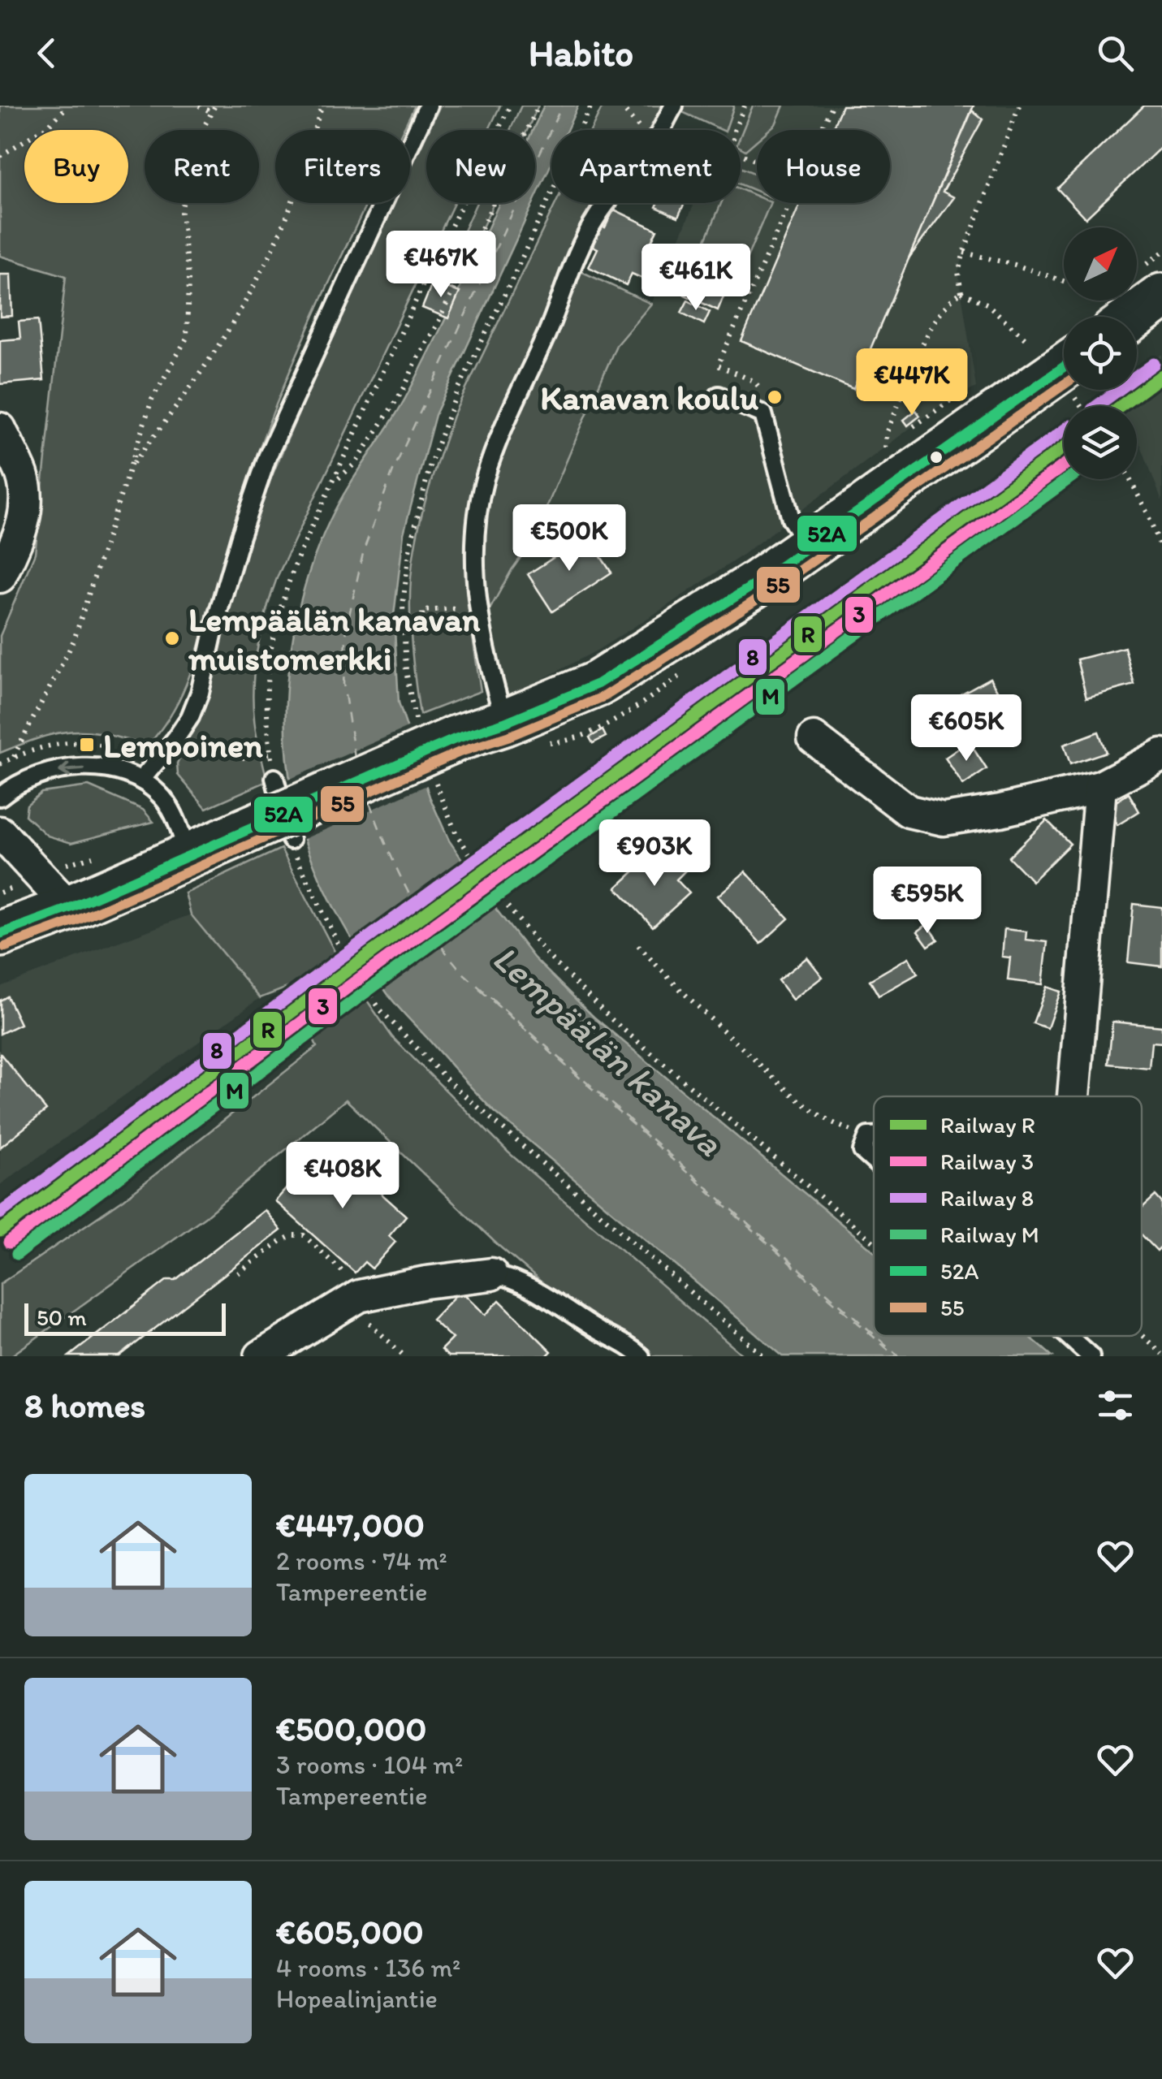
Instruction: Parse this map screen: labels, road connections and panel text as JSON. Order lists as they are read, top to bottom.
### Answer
{
  "water": ["Lempäälän kanava"],
  "places": {
    "other": ["Kanavan koulu", "Lempäälän kanavan muistomerkki"],
    "transit": ["Lempoinen"]
  },
  "lines": [
    "rail line 8",
    "transit line 52A",
    "rail line R",
    "transit line 55",
    "rail line 3",
    "rail line M"
  ],
  "legend": [
    "Railway R",
    "Railway 3",
    "Railway 8",
    "Railway M",
    "52A",
    "55"
  ],
  "scale_bar": "50 m",
  "north": "top right",
  "page": {
    "header": "Habito",
    "chip": [
      "Buy",
      "Rent",
      "Filters",
      "New",
      "Apartment",
      "House"
    ],
    "price": [
      "€467K",
      "€461K",
      "€447K",
      "€500K",
      "€605K",
      "€903K",
      "€595K",
      "€408K"
    ],
    "scale": "50 m",
    "heading": "8 homes",
    "list": [
      {
        "name": "€447,000",
        "note": "2 rooms · 74 m² · Tampereentie"
      },
      {
        "name": "€500,000",
        "note": "3 rooms · 104 m² · Tampereentie"
      },
      {
        "name": "€605,000",
        "note": "4 rooms · 136 m² · Hopealinjantie"
      }
    ]
  }
}
